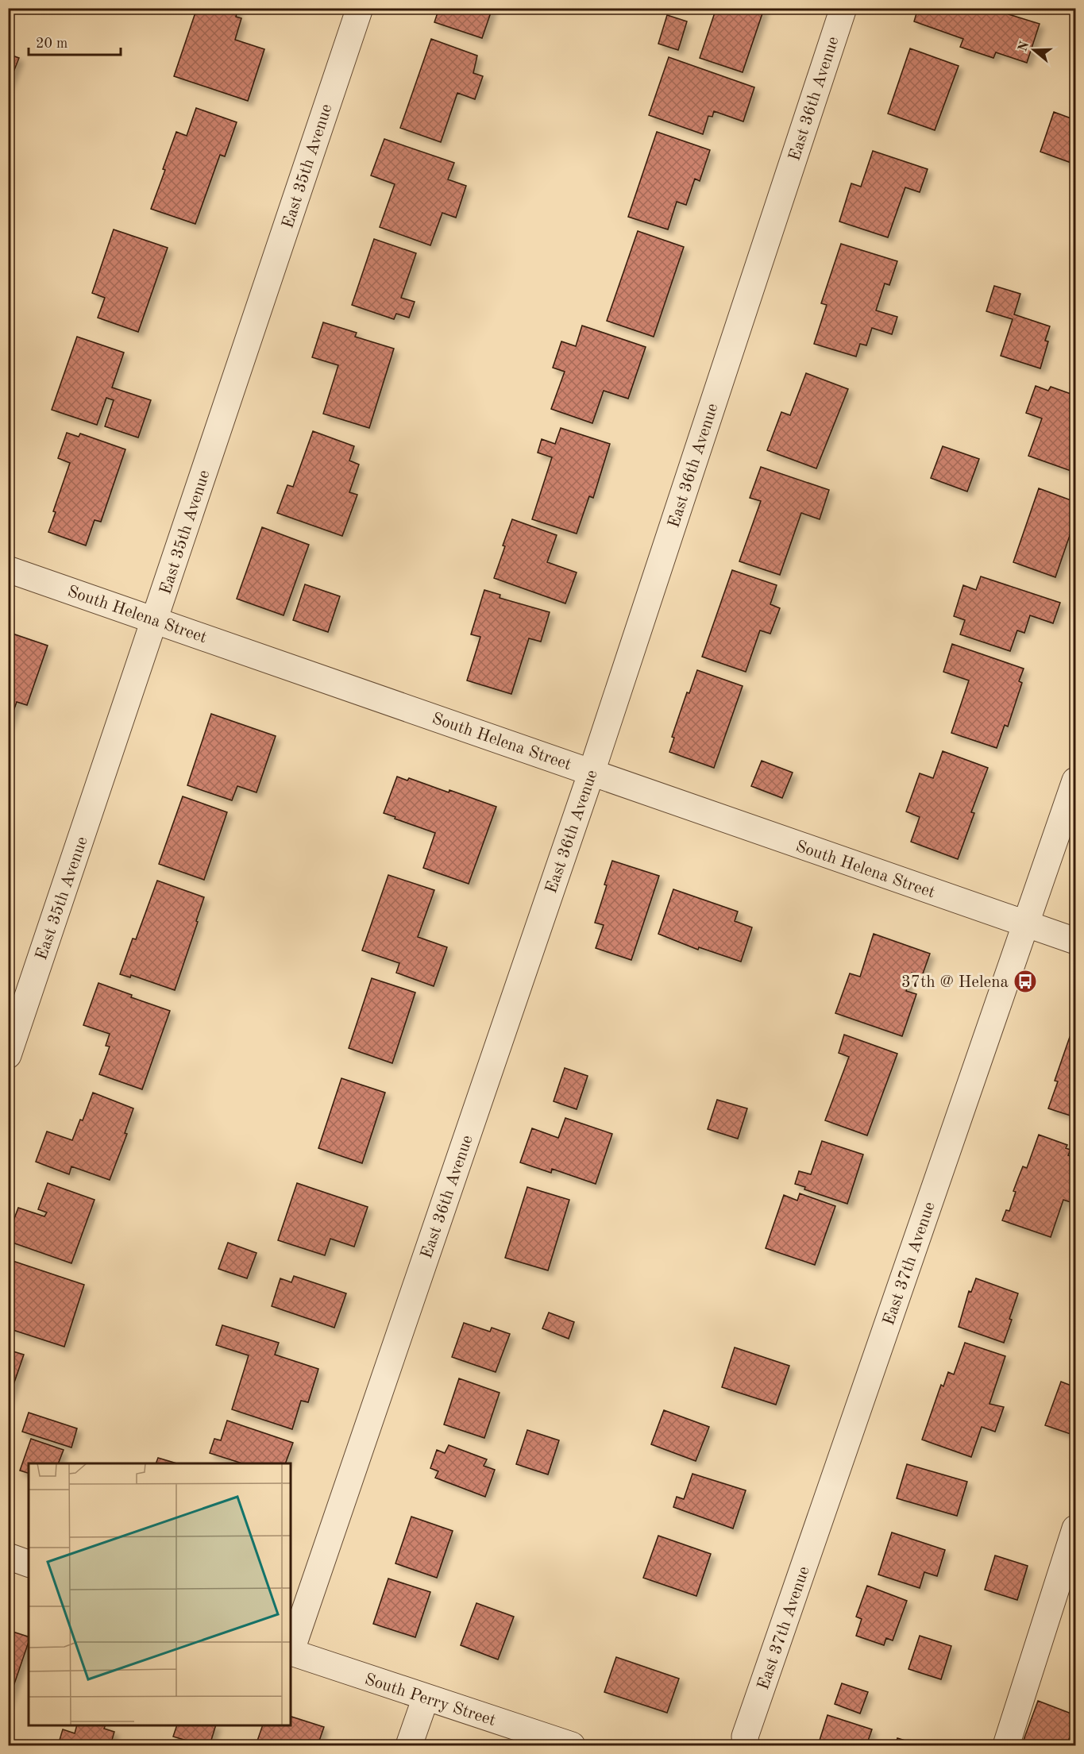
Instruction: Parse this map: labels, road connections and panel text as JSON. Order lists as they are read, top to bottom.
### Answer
{
  "streets": {
    "street": [
      "East 36th Avenue",
      "East 35th Avenue",
      "South Helena Street",
      "East 37th Avenue",
      "South Perry Street"
    ]
  },
  "crossings": [
    ["East 36th Avenue", "South Helena Street"],
    ["East 35th Avenue", "South Helena Street"],
    ["South Helena Street", "East 37th Avenue"]
  ],
  "places": {
    "bus stop": ["37th @ Helena"]
  },
  "scale_bar": "20 m",
  "north": "left"
}
